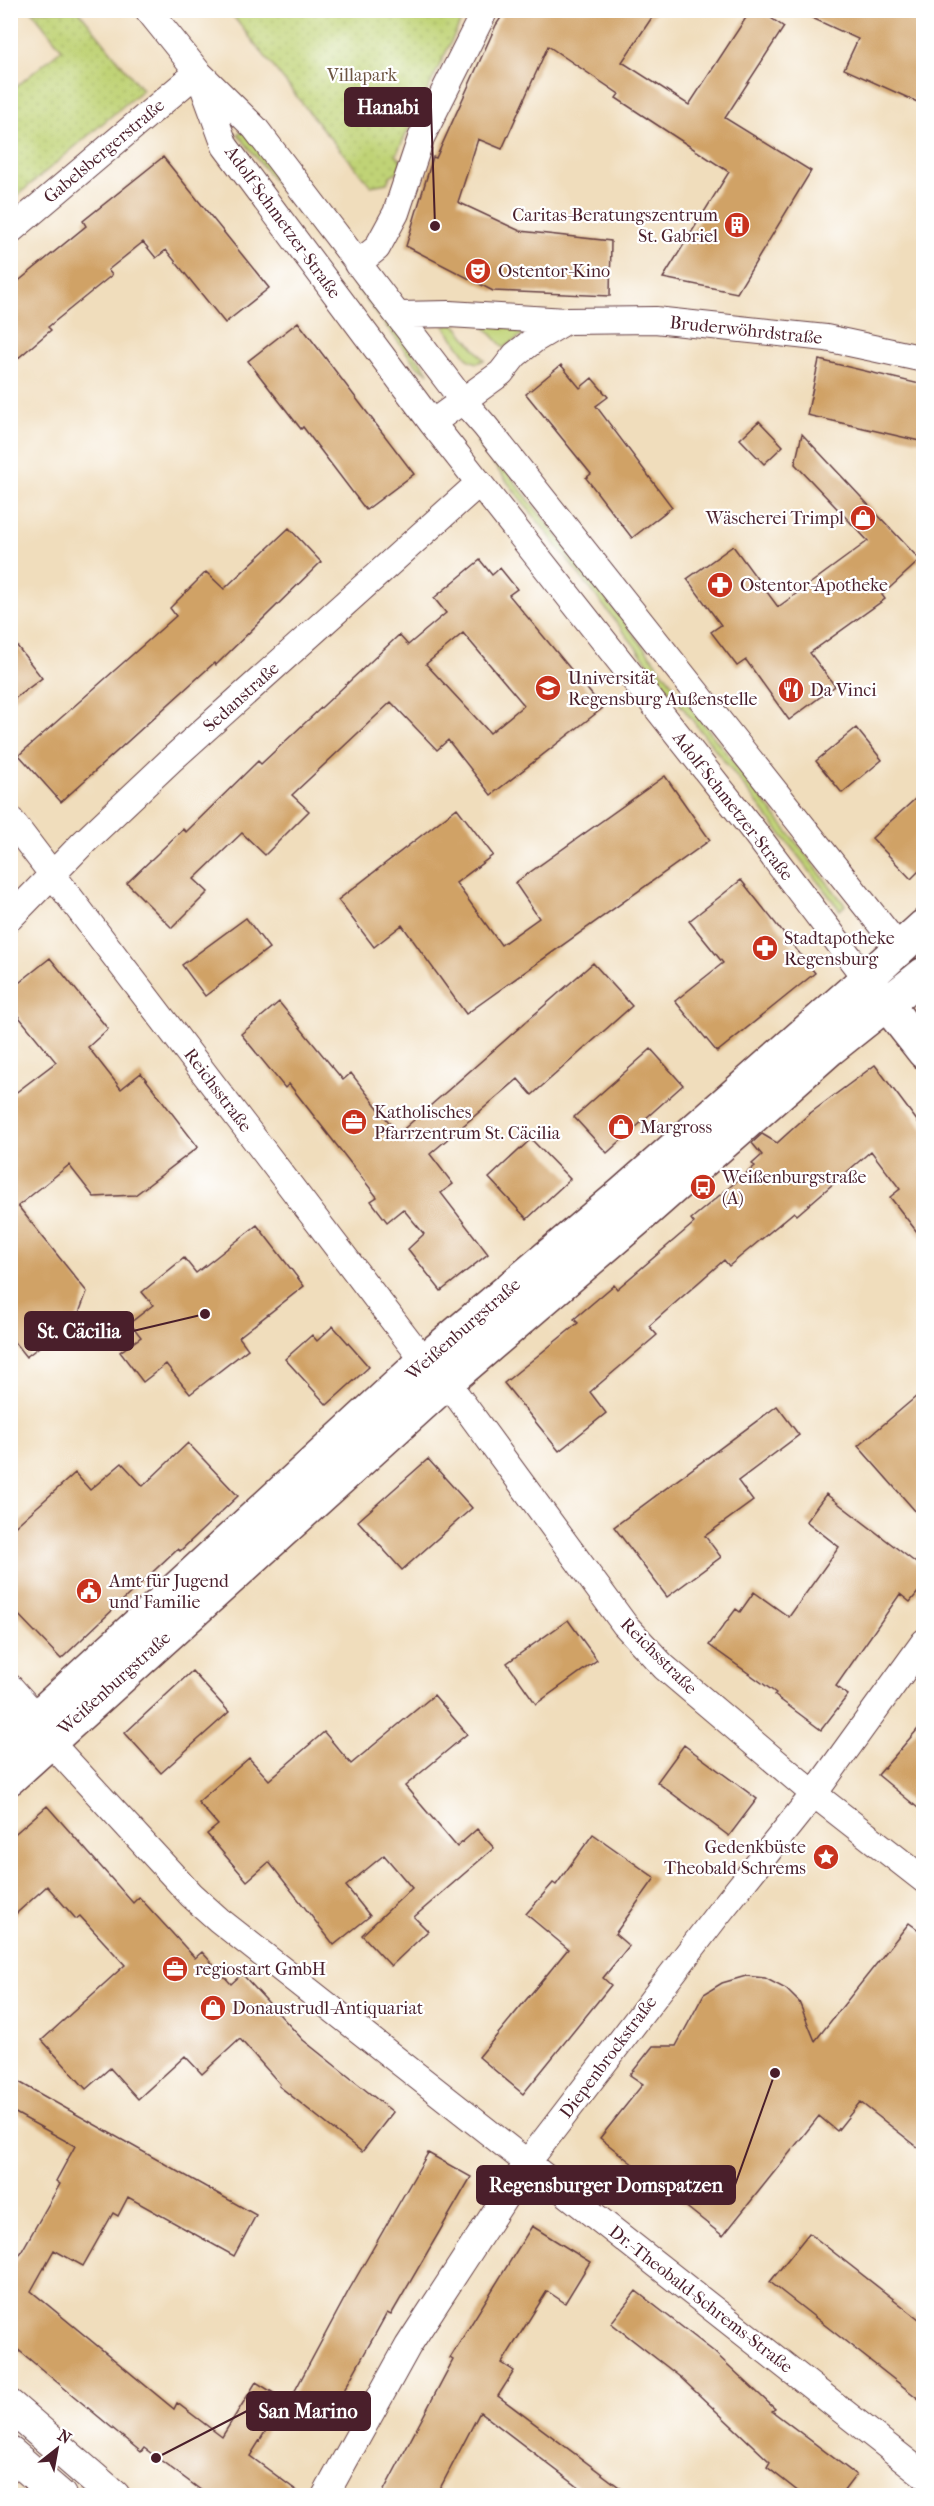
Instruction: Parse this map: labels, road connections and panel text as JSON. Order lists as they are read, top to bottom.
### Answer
{
  "streets": {
    "main road": ["Adolf-Schmetzer-Straße", "Weißenburgstraße"],
    "street": [
      "Gabelsbergerstraße",
      "Bruderwöhrdstraße",
      "Sedanstraße",
      "Reichsstraße",
      "Diepenbrockstraße",
      "Dr.-Theobald-Schrems-Straße"
    ]
  },
  "crossings": [
    ["Gabelsbergerstraße", "Adolf-Schmetzer-Straße"],
    ["Adolf-Schmetzer-Straße", "Bruderwöhrdstraße"],
    ["Adolf-Schmetzer-Straße", "Sedanstraße"],
    ["Adolf-Schmetzer-Straße", "Weißenburgstraße"],
    ["Sedanstraße", "Reichsstraße"],
    ["Reichsstraße", "Weißenburgstraße"],
    ["Reichsstraße", "Diepenbrockstraße"],
    ["Weißenburgstraße", "Dr.-Theobald-Schrems-Straße"],
    ["Diepenbrockstraße", "Dr.-Theobald-Schrems-Straße"]
  ],
  "parks": ["Villapark"],
  "places": {
    "building": ["Caritas-Beratungszentrum St. Gabriel"],
    "other": [
      "Hanabi",
      "St. Cäcilia",
      "Regensburger Domspatzen",
      "San Marino"
    ],
    "theatre": ["Ostentor-Kino"],
    "shop": ["Wäscherei Trimpl", "Margross", "Donaustrudl-Antiquariat"],
    "pharmacy": ["Ostentor-Apotheke", "Stadtapotheke Regensburg"],
    "school or university": ["Universität Regensburg Außenstelle"],
    "restaurant": ["Da Vinci"],
    "office": ["Katholisches Pfarrzentrum St. Cäcilia", "regiostart GmbH"],
    "bus stop": ["Weißenburgstraße (A)"],
    "public building": ["Amt für Jugend und Familie"],
    "place": ["Gedenkbüste Theobald Schrems"]
  },
  "north": "top right"
}
